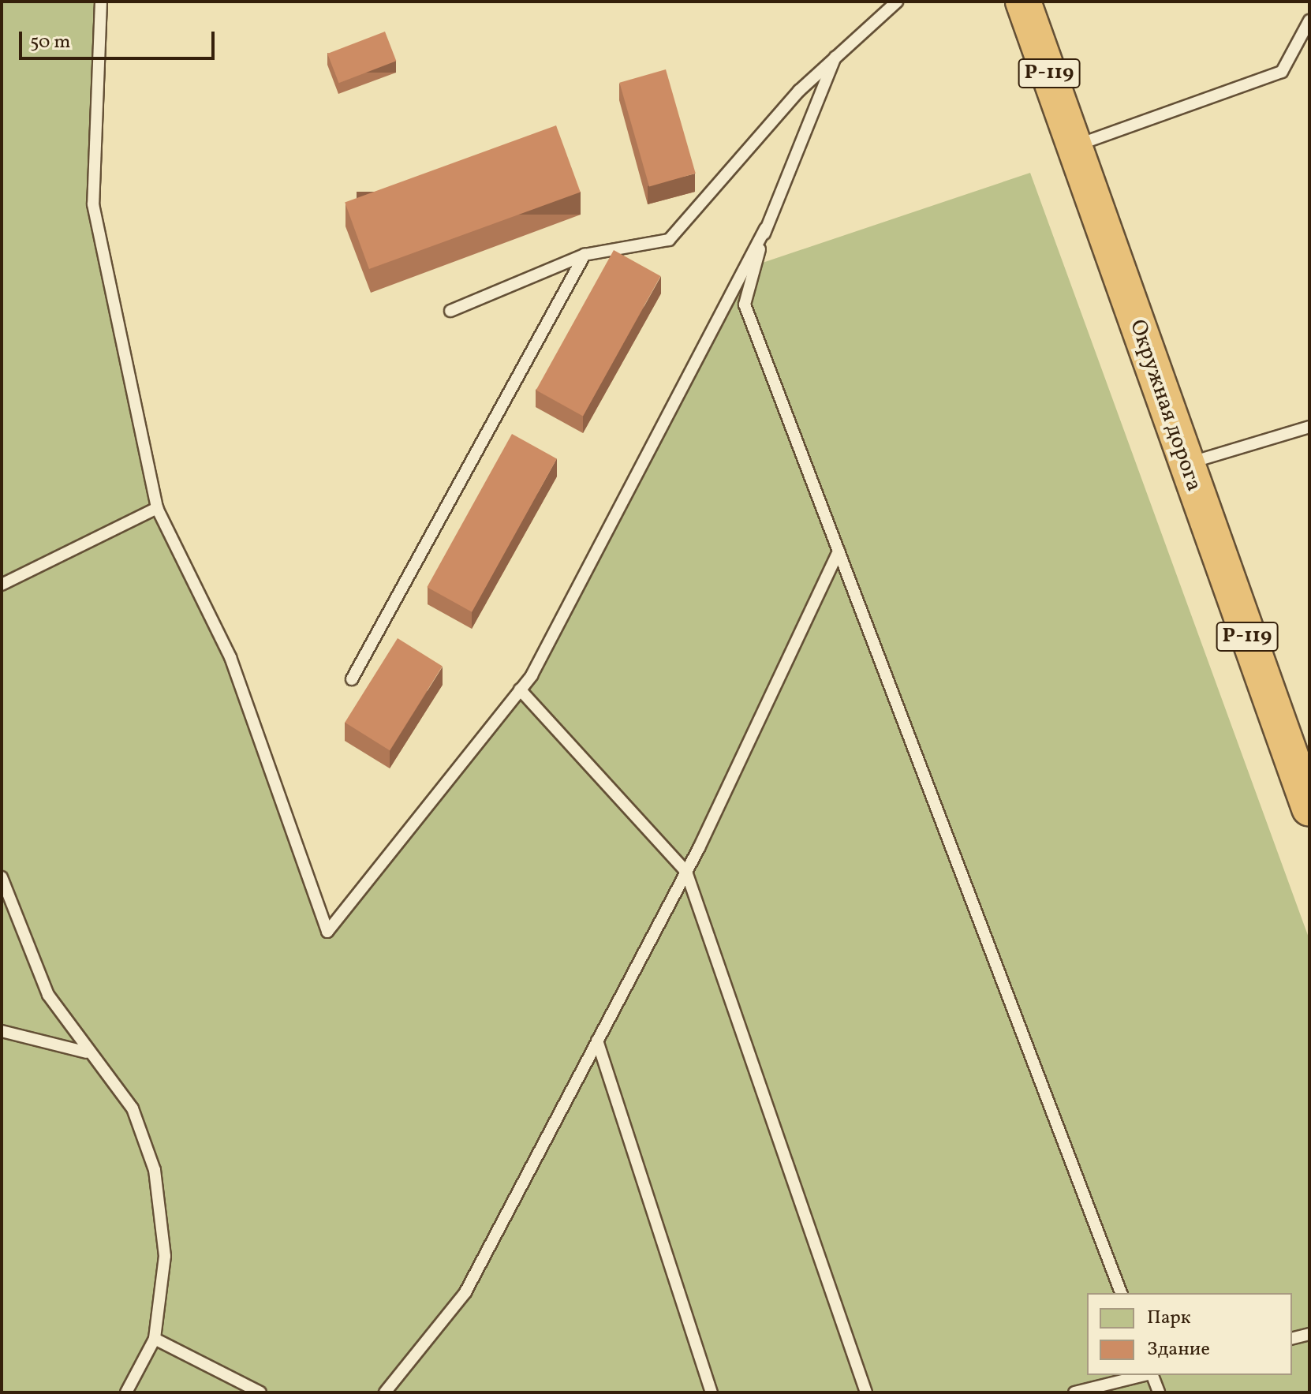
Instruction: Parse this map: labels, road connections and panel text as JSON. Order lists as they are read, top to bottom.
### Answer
{
  "streets": {
    "highway": ["Р-119", "Окружная дорога"]
  },
  "legend": ["Парк", "Здание"],
  "scale_bar": "50 m"
}
